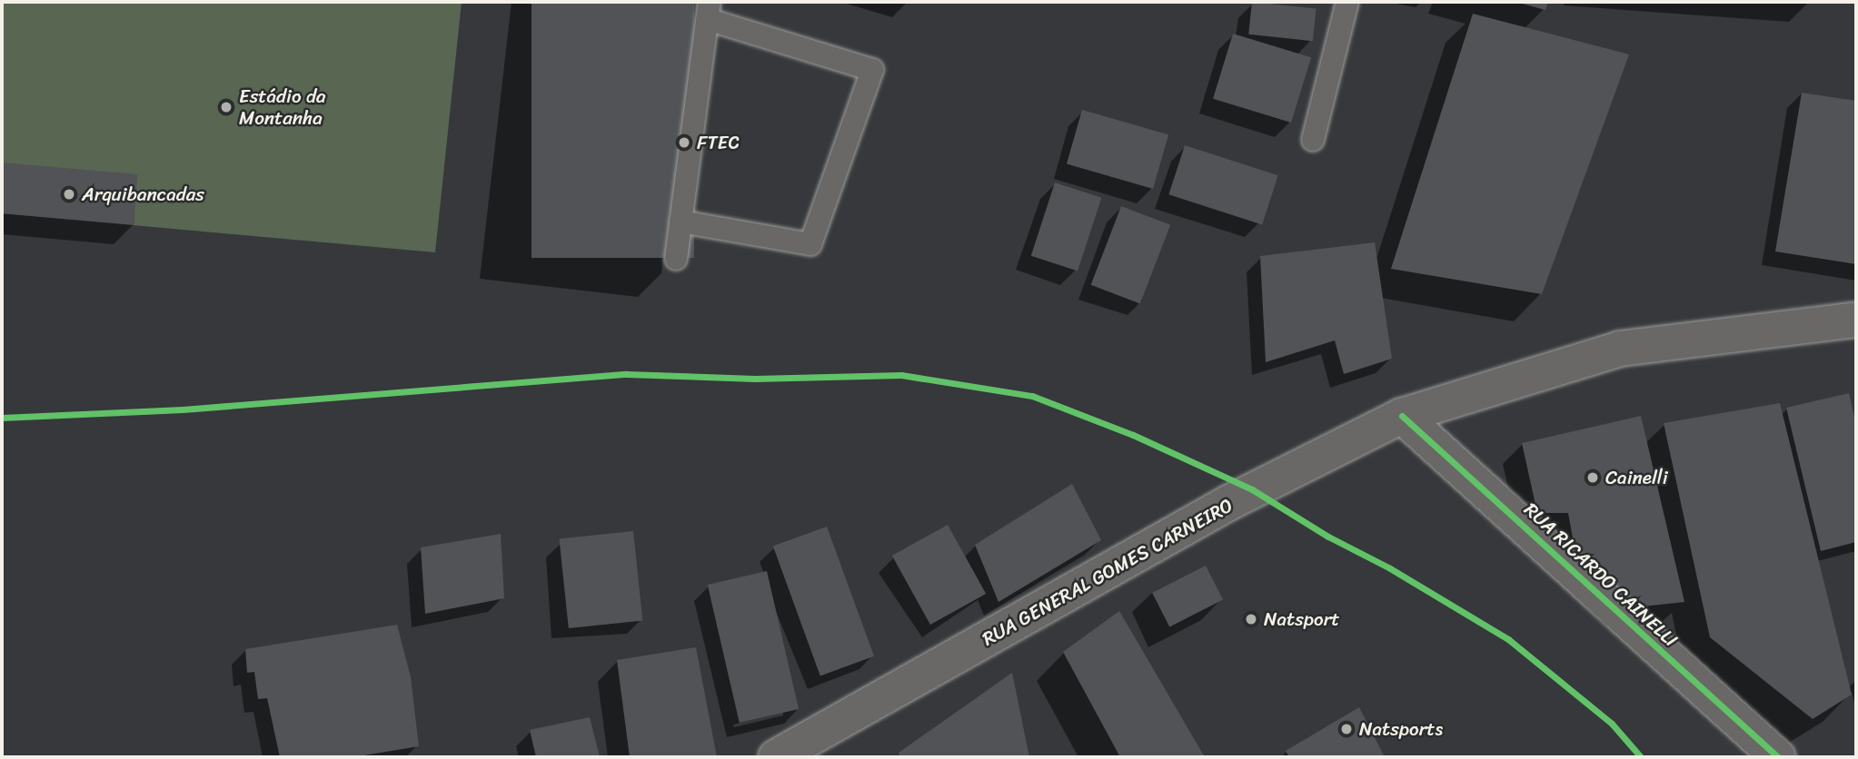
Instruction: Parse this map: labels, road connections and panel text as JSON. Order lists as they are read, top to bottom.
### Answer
{
  "streets": {
    "main road": ["RUA GENERAL GOMES CARNEIRO", "RUA RICARDO CAINELLI"]
  },
  "crossings": [
    ["RUA GENERAL GOMES CARNEIRO", "RUA RICARDO CAINELLI"]
  ],
  "places": [
    "Estádio da Montanha",
    "FTEC",
    "Arquibancadas",
    "Cainelli",
    "Natsport",
    "Natsports"
  ]
}
